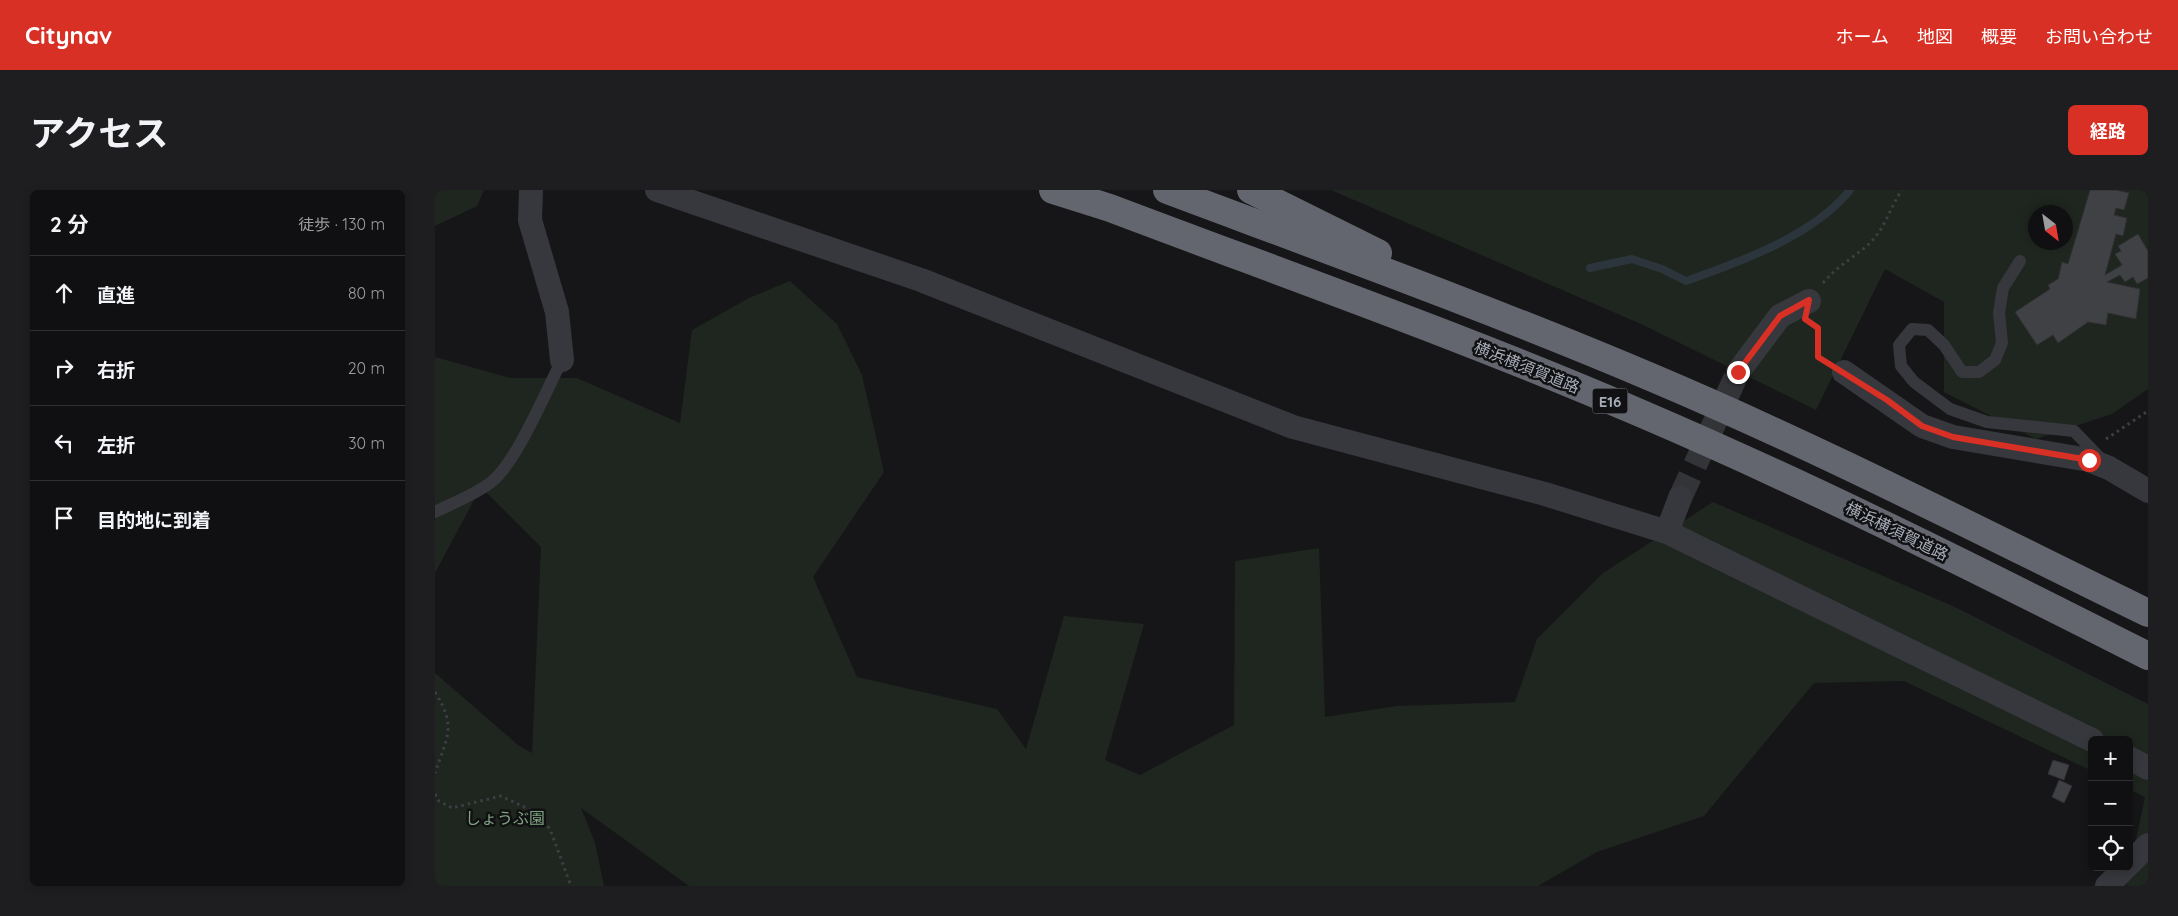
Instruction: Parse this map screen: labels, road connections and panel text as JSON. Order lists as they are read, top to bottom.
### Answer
{
  "streets": {
    "highway": ["横浜横須賀道路", "E16"]
  },
  "parks": ["しょうぶ園"],
  "north": "bottom right",
  "page": {
    "header": "Citynav",
    "nav": [
      "ホーム",
      "地図",
      "概要",
      "お問い合わせ"
    ],
    "title": "アクセス",
    "buttons": "経路",
    "heading": ["2 分", "徒歩 · 130 m"],
    "list": [
      ["直進", "80 m"],
      ["右折", "20 m"],
      ["左折", "30 m"],
      "目的地に到着"
    ],
    "map_buttons": ["+", "−"]
  }
}
